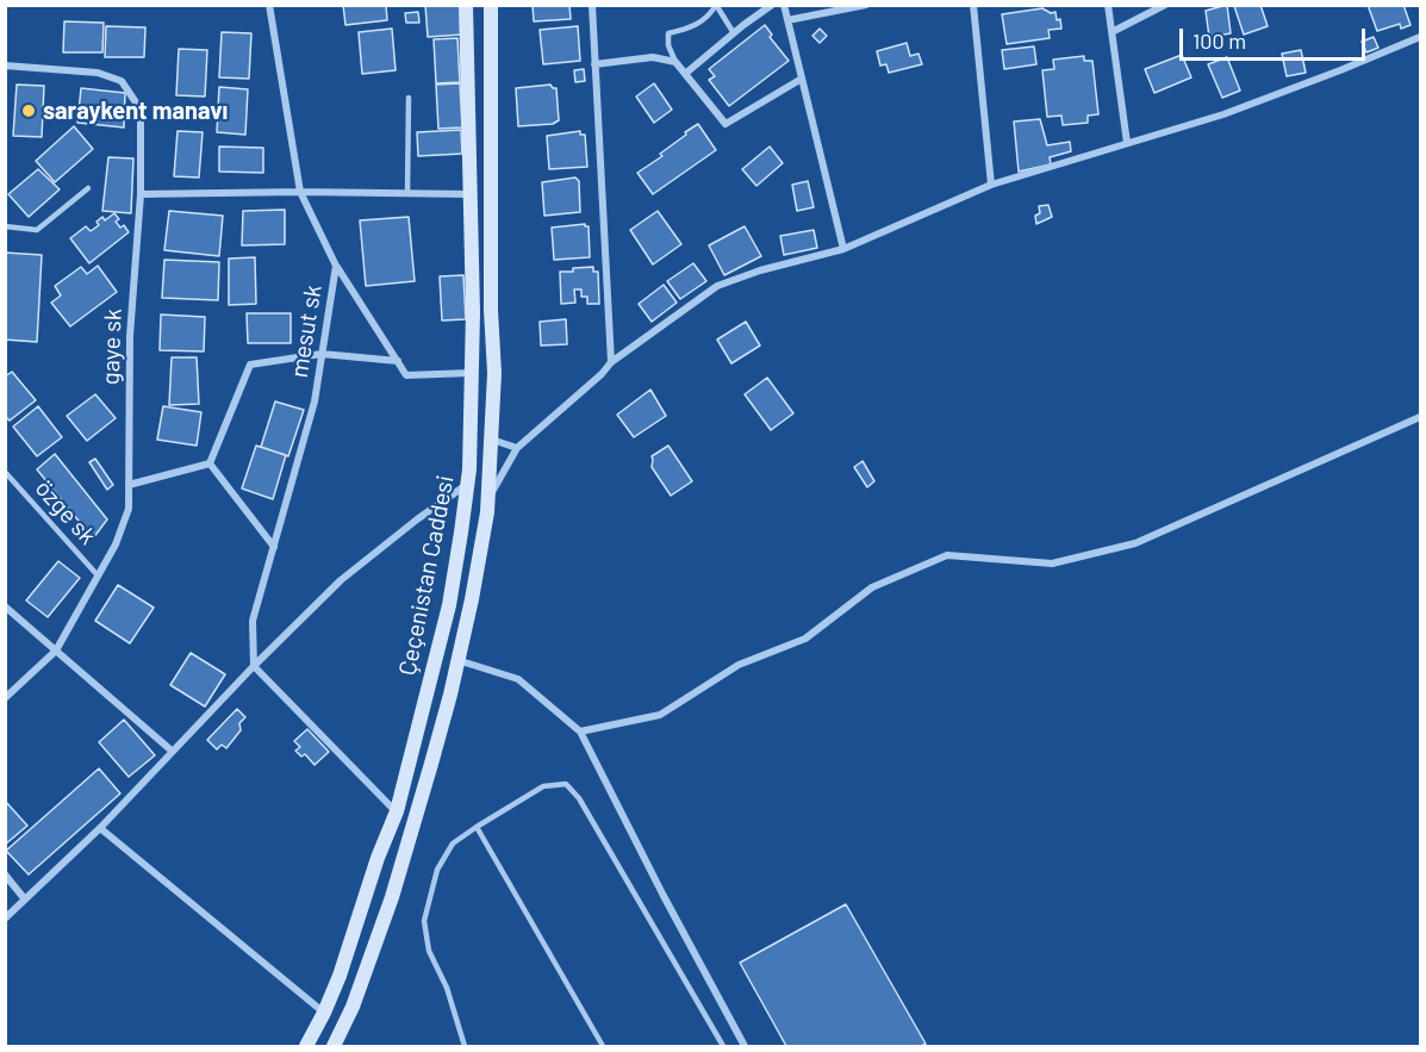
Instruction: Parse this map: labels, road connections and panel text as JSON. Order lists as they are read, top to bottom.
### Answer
{
  "streets": {
    "main road": ["Çeçenistan Caddesi"],
    "street": ["mesut sk", "gaye sk"],
    "lane": ["özge sk"]
  },
  "crossings": [
    ["gaye sk", "özge sk"]
  ],
  "places": ["saraykent manavı"],
  "scale_bar": "100 m"
}
